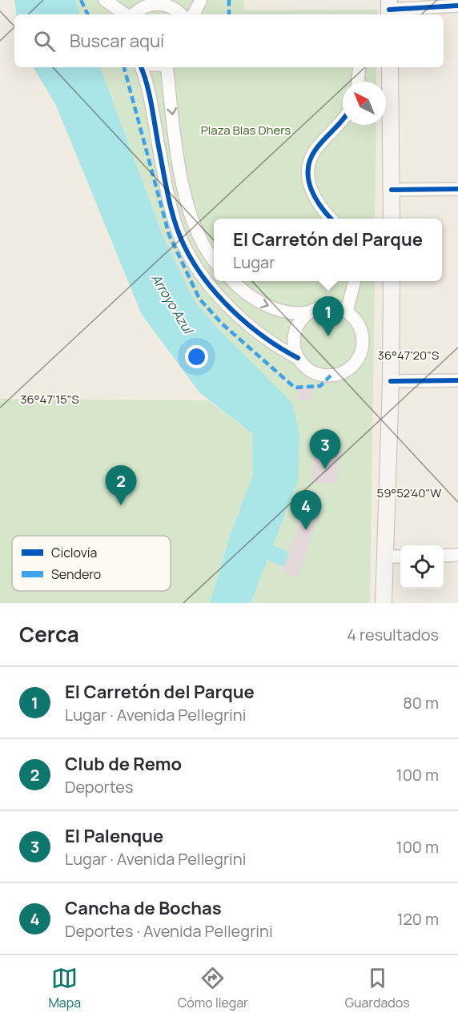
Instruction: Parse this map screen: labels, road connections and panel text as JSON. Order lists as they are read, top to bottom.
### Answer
{
  "water": ["Arroyo Azul"],
  "parks": ["Plaza Blas Dhers"],
  "legend": ["Ciclovía", "Sendero"],
  "north": "top left",
  "page": {
    "search": "Buscar aquí",
    "popup": ["El Carretón del Parque", "Lugar"],
    "pins": [
      "1",
      "3",
      "2",
      "4"
    ],
    "heading": ["Cerca", "4 resultados"],
    "list": [
      {
        "mark": "1",
        "name": "El Carretón del Parque",
        "note": "Lugar · Avenida Pellegrini",
        "value": "80 m"
      },
      {
        "mark": "2",
        "name": "Club de Remo",
        "note": "Deportes",
        "value": "100 m"
      },
      {
        "mark": "3",
        "name": "El Palenque",
        "note": "Lugar · Avenida Pellegrini",
        "value": "100 m"
      },
      {
        "mark": "4",
        "name": "Cancha de Bochas",
        "note": "Deportes · Avenida Pellegrini",
        "value": "120 m"
      }
    ],
    "nav": ["Mapa", "Cómo llegar", "Guardados"]
  },
  "coordinates": ["36°47'20\"S", "36°47'15\"S", "59°52'40\"W"]
}
